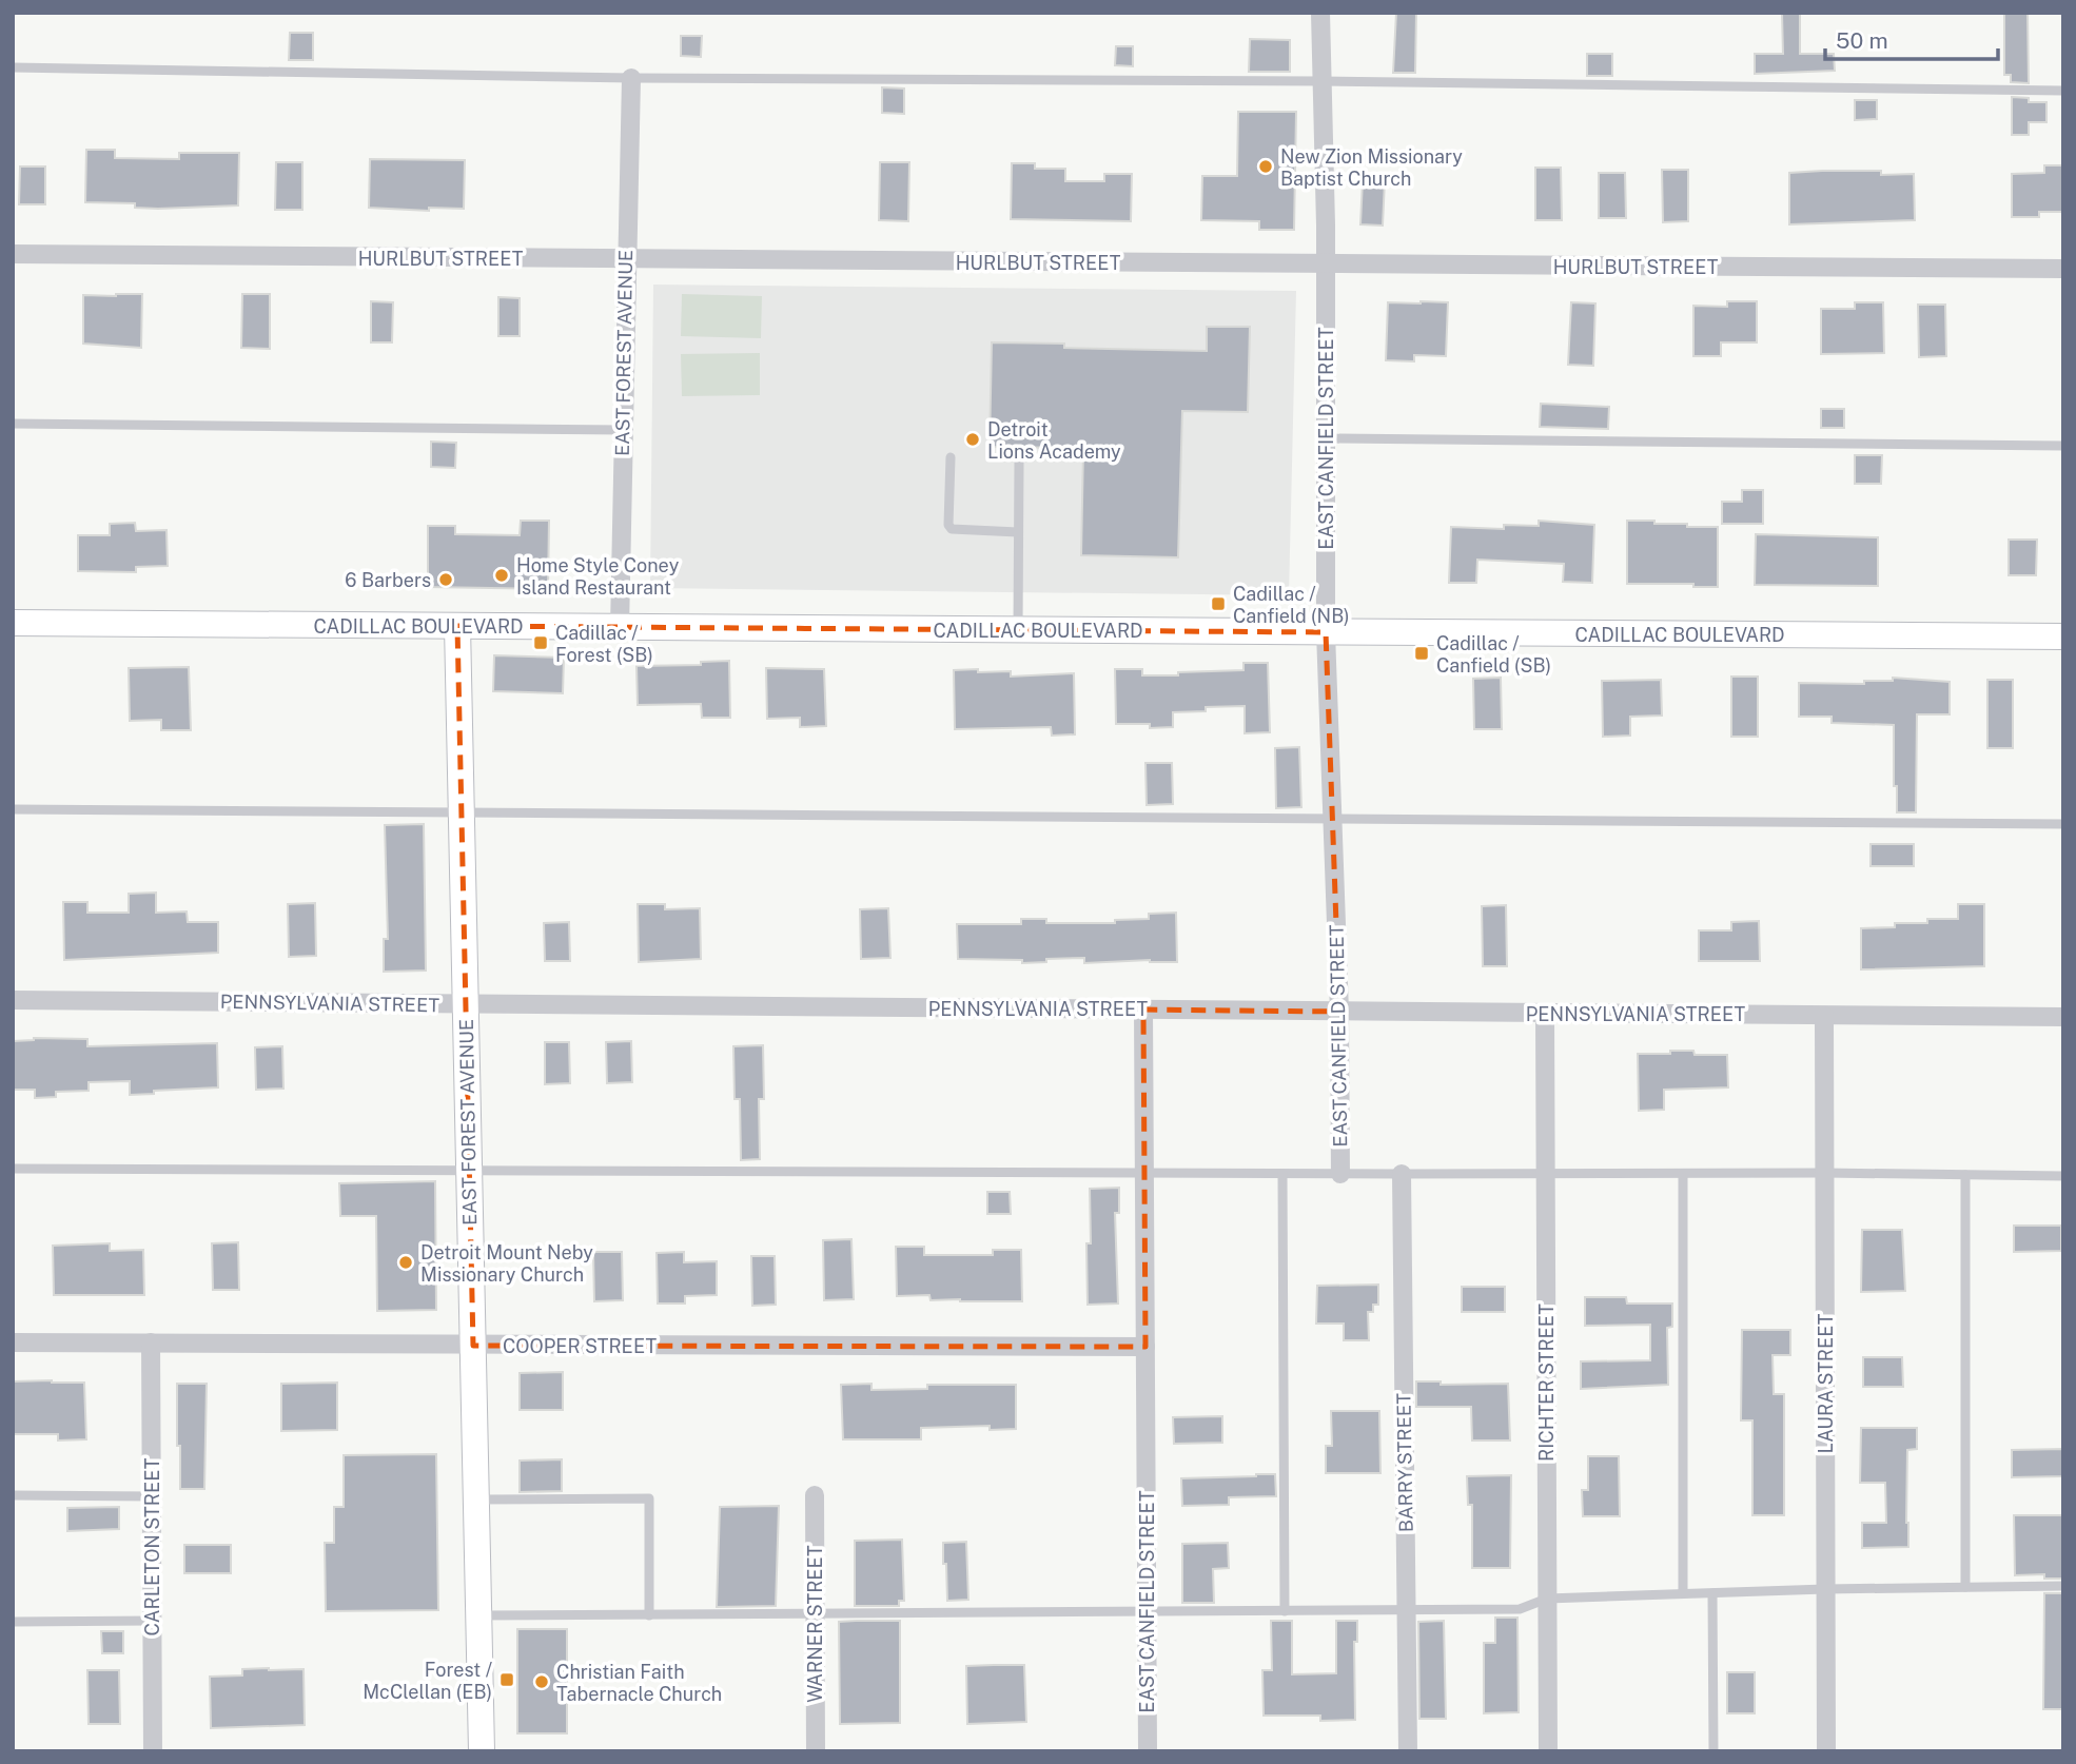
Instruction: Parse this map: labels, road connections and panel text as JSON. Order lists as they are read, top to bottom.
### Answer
{
  "streets": {
    "street": [
      "HURLBUT STREET",
      "EAST FOREST AVENUE",
      "EAST CANFIELD STREET",
      "CADILLAC BOULEVARD",
      "PENNSYLVANIA STREET",
      "COOPER STREET",
      "RICHTER STREET",
      "LAURA STREET",
      "BARRY STREET",
      "CARLETON STREET",
      "WARNER STREET"
    ]
  },
  "crossings": [
    ["HURLBUT STREET", "EAST FOREST AVENUE"],
    ["HURLBUT STREET", "EAST CANFIELD STREET"],
    ["EAST FOREST AVENUE", "CADILLAC BOULEVARD"],
    ["EAST FOREST AVENUE", "PENNSYLVANIA STREET"],
    ["EAST FOREST AVENUE", "COOPER STREET"],
    ["EAST CANFIELD STREET", "CADILLAC BOULEVARD"],
    ["EAST CANFIELD STREET", "PENNSYLVANIA STREET"],
    ["EAST CANFIELD STREET", "COOPER STREET"],
    ["PENNSYLVANIA STREET", "RICHTER STREET"],
    ["PENNSYLVANIA STREET", "LAURA STREET"],
    ["COOPER STREET", "CARLETON STREET"]
  ],
  "places": {
    "other": [
      "New Zion Missionary Baptist Church",
      "Detroit Lions Academy",
      "Home Style Coney Island Restaurant",
      "6 Barbers",
      "Detroit Mount Neby Missionary Church",
      "Christian Faith Tabernacle Church"
    ],
    "transit": [
      "Cadillac / Canfield (NB)",
      "Cadillac / Forest (SB)",
      "Cadillac / Canfield (SB)",
      "Forest / McClellan (EB)"
    ]
  },
  "scale_bar": "50 m"
}
